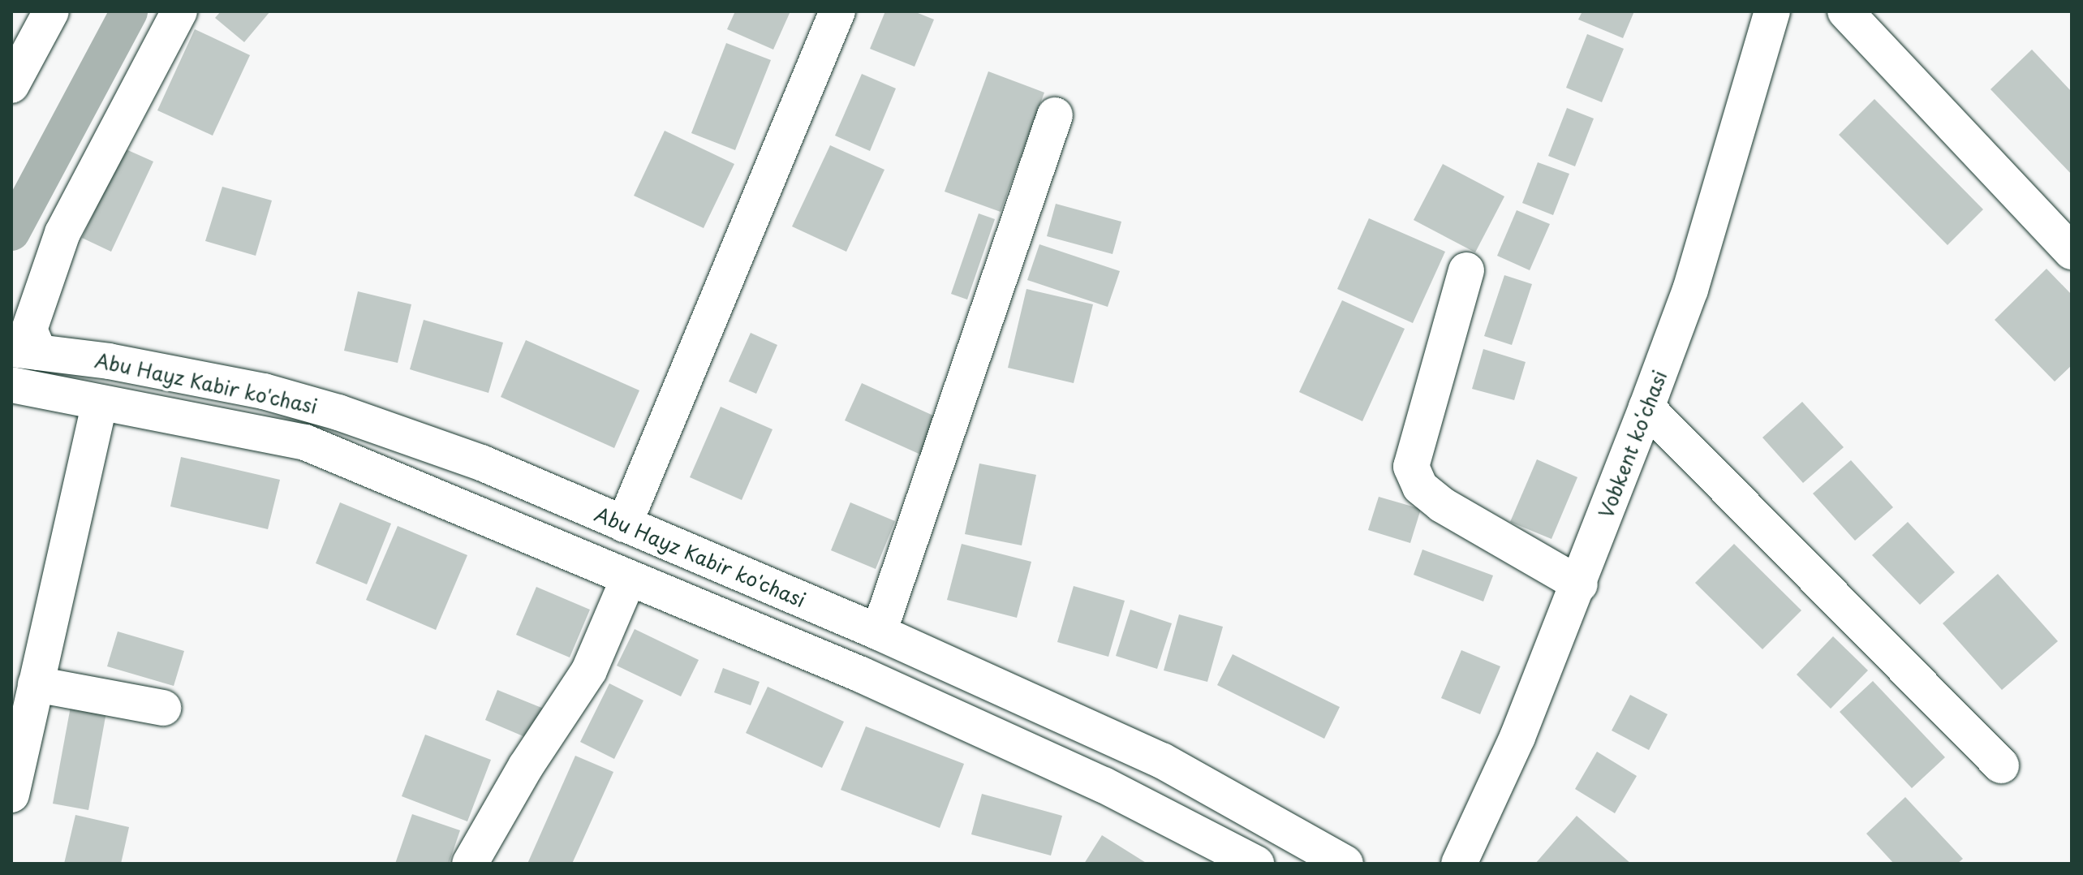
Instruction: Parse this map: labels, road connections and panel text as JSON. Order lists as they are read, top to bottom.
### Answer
{
  "streets": {
    "main road": ["Abu Hayz Kabir ko'chasi", "Vobkent koʻchasi"]
  }
}
